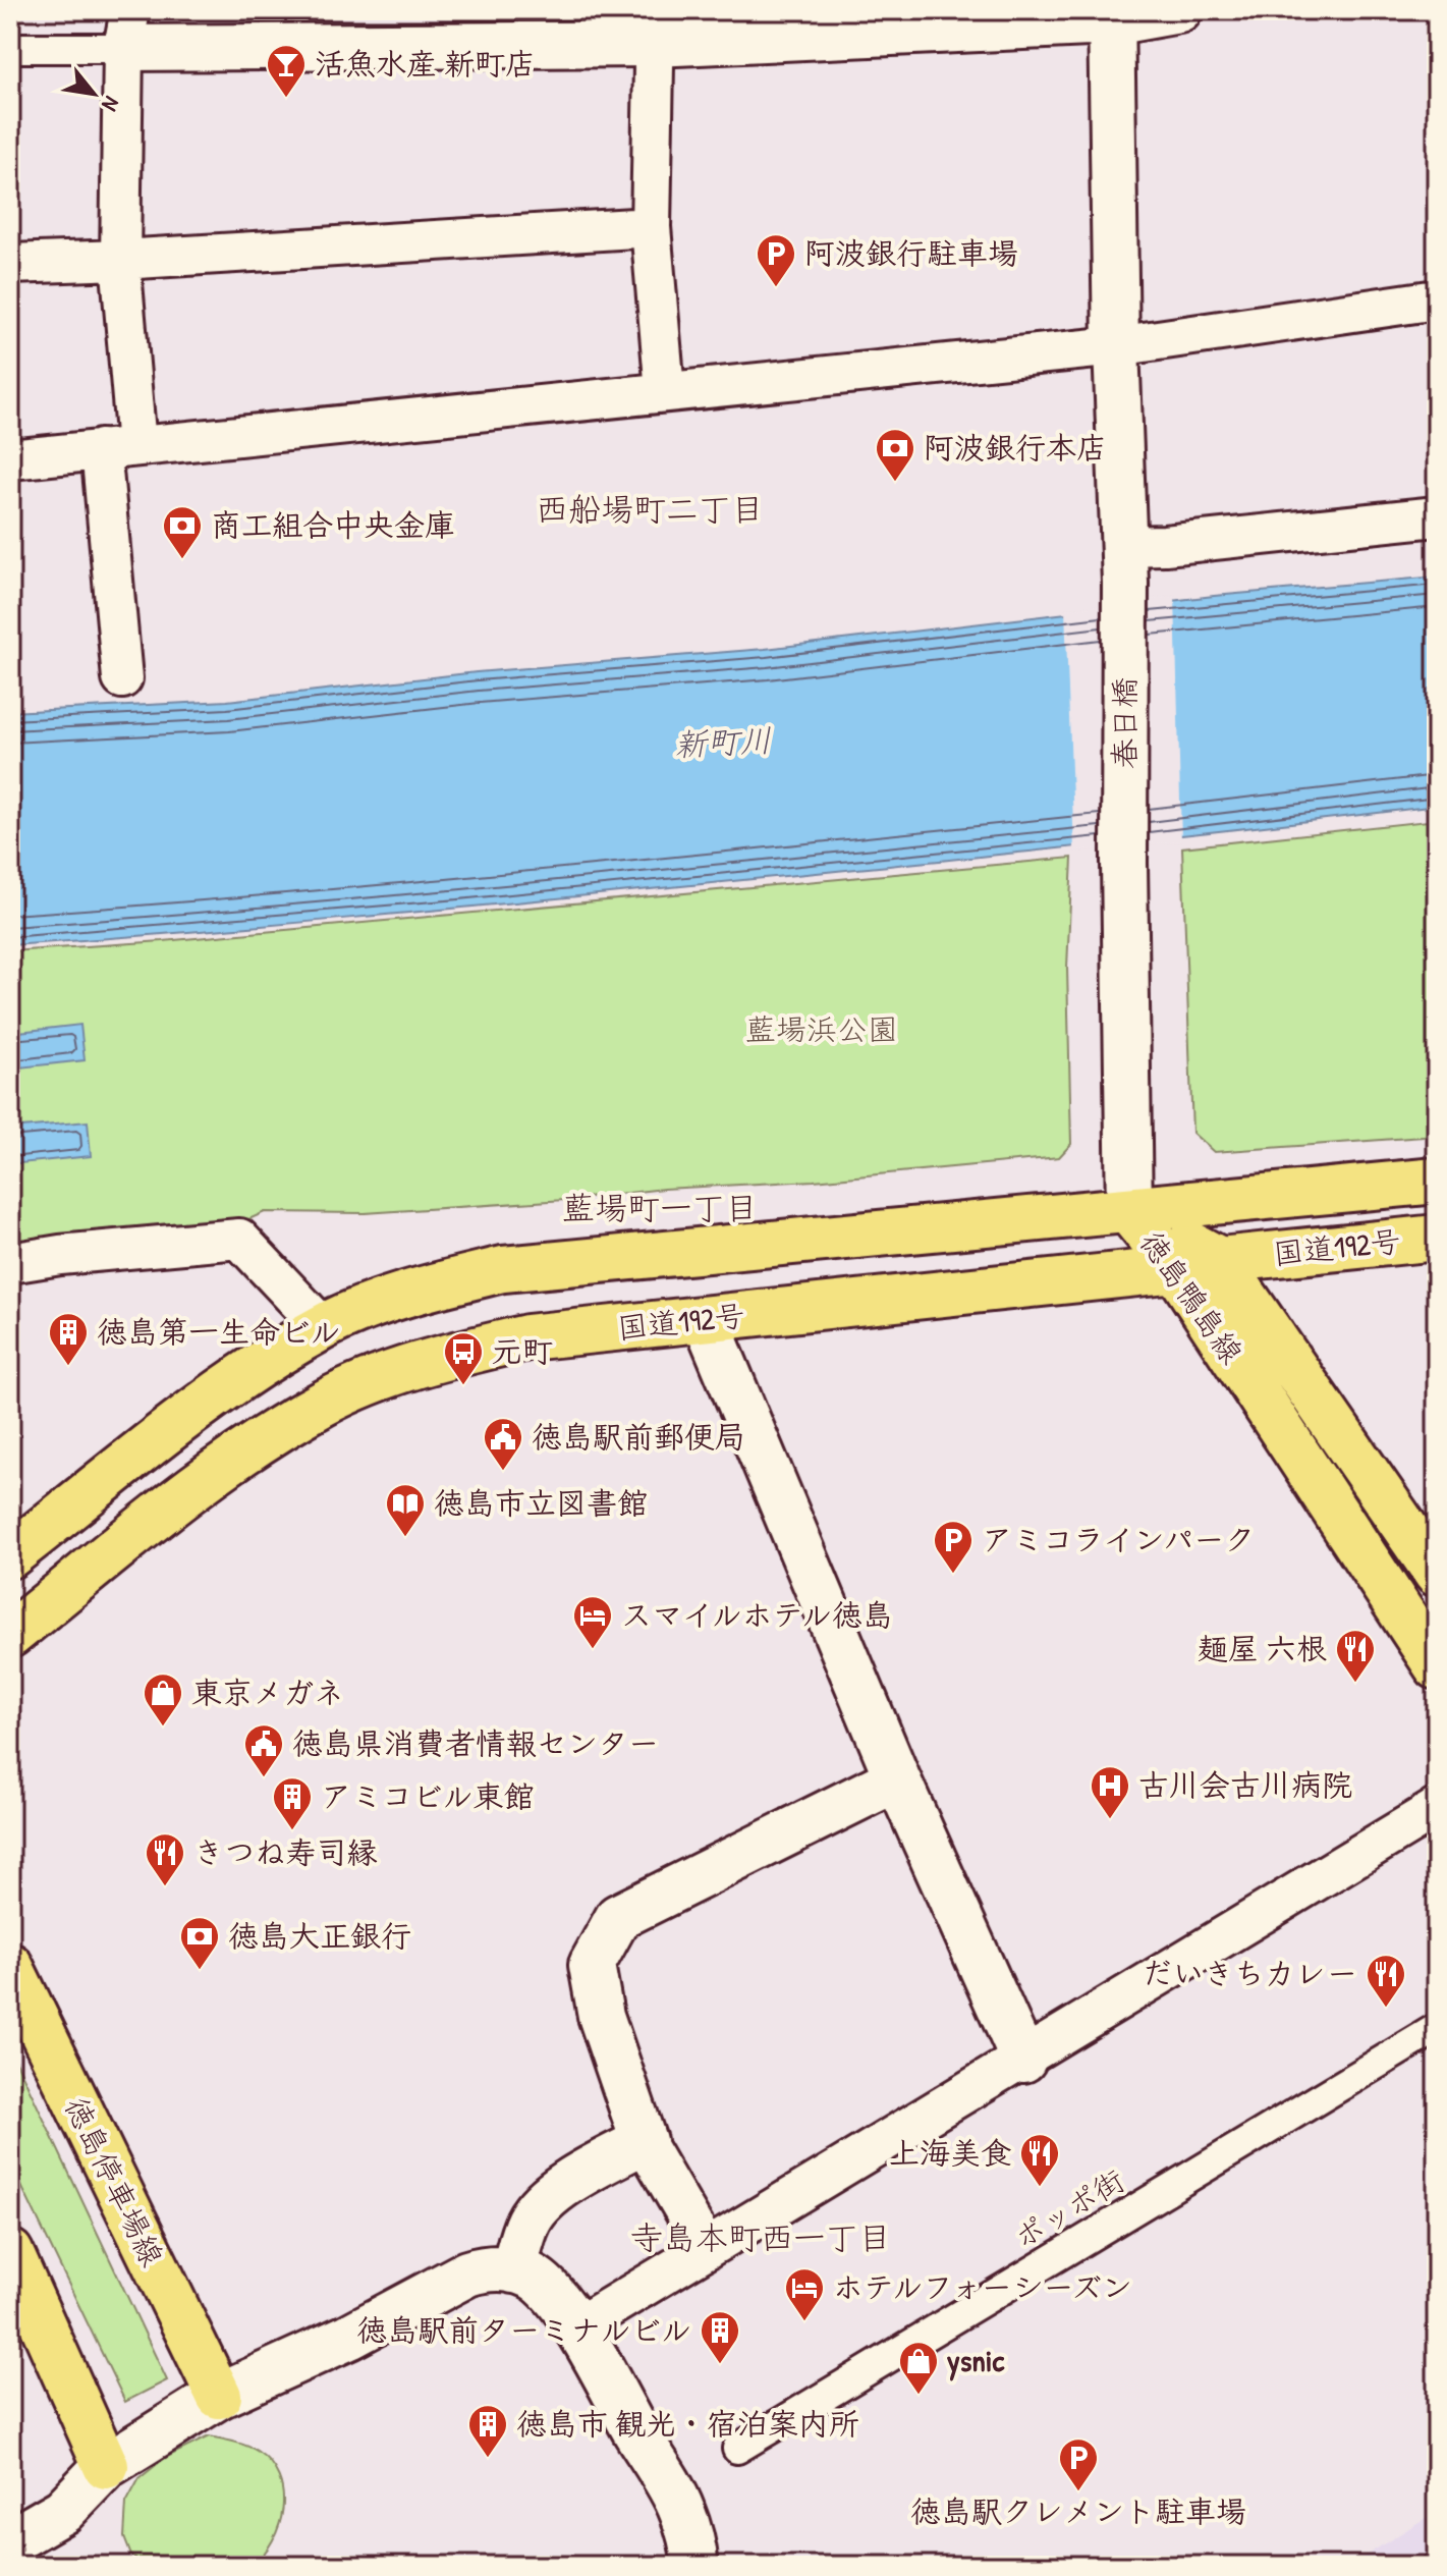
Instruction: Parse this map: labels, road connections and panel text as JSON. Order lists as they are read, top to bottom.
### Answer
{
  "streets": {
    "main road": ["国道192号", "徳島鴨島線", "徳島停車場線"],
    "street": ["春日橋", "ポッポ街"]
  },
  "crossings": [
    ["春日橋", "国道192号"],
    ["春日橋", "徳島鴨島線"],
    ["国道192号", "徳島鴨島線"]
  ],
  "districts": ["西船場町二丁目", "藍場町一丁目", "寺島本町西一丁目"],
  "water": ["新町川"],
  "parks": ["藍場浜公園"],
  "places": {
    "bar": ["活魚水産 新町店"],
    "parking": ["阿波銀行駐車場", "アミコラインパーク", "徳島駅クレメント駐車場"],
    "bank": ["阿波銀行本店", "商工組合中央金庫", "徳島大正銀行"],
    "building": [
      "徳島第一生命ビル",
      "アミコビル東館",
      "徳島駅前ターミナルビル",
      "徳島市 観光・宿泊案内所"
    ],
    "bus stop": ["元町"],
    "public building": ["徳島駅前郵便局", "徳島県消費者情報センター"],
    "library": ["徳島市立図書館"],
    "hotel": ["スマイルホテル徳島", "ホテルフォーシーズン"],
    "restaurant": [
      "麺屋 六根",
      "きつね寿司縁",
      "だいきちカレー",
      "上海美食"
    ],
    "shop": ["東京メガネ", "ysnic"],
    "hospital": ["古川会古川病院"]
  },
  "north": "bottom right"
}
